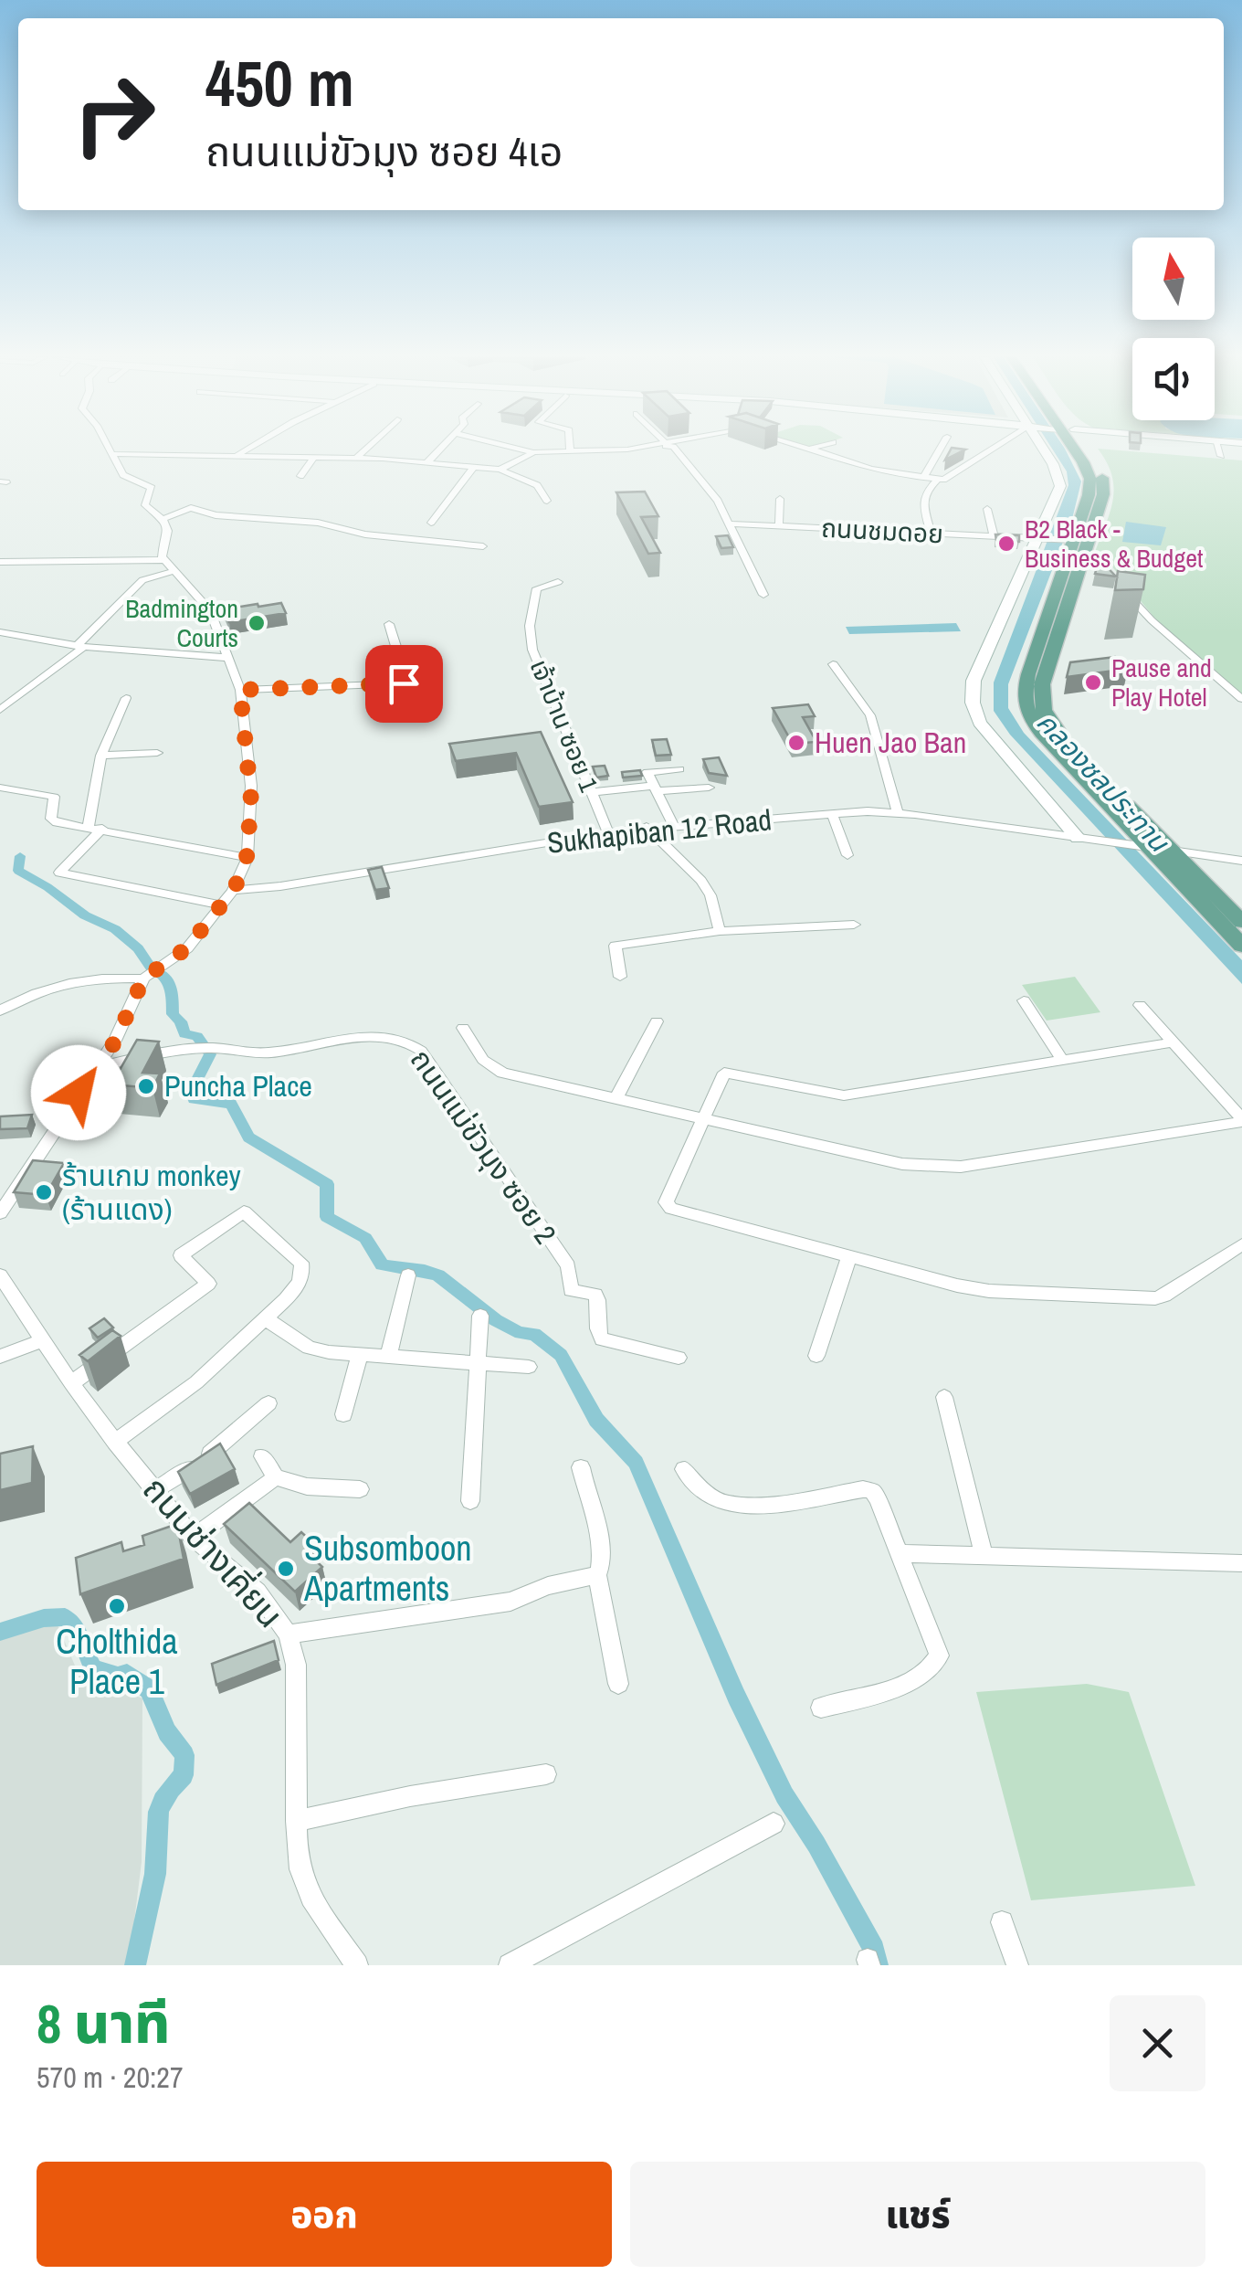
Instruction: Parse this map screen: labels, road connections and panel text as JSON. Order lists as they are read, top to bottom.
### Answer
{
  "streets": {
    "street": [
      "ถนนชมดอย",
      "เจ้าบ้าน ซอย 1",
      "Sukhapiban 12 Road",
      "ถนนแม่ขัวมุง ซอย 2",
      "ถนนช่างเคี่ยน"
    ]
  },
  "crossings": [
    ["เจ้าบ้าน ซอย 1", "Sukhapiban 12 Road"]
  ],
  "water": ["คลองชลประทาน"],
  "places": [
    "B2 Black - Business & Budget",
    "Badmington Courts",
    "Pause and Play Hotel",
    "Huen Jao Ban",
    "Puncha Place",
    "ร้านเกม monkey (ร้านแดง)",
    "Subsomboon Apartments",
    "Cholthida Place 1"
  ],
  "north": "top",
  "page": {
    "turn": ["450 m", "ถนนแม่ขัวมุง ซอย 4เอ"],
    "heading": ["8 นาที", "570 m · 20:27"],
    "buttons": ["ออก", "แชร์"]
  }
}
